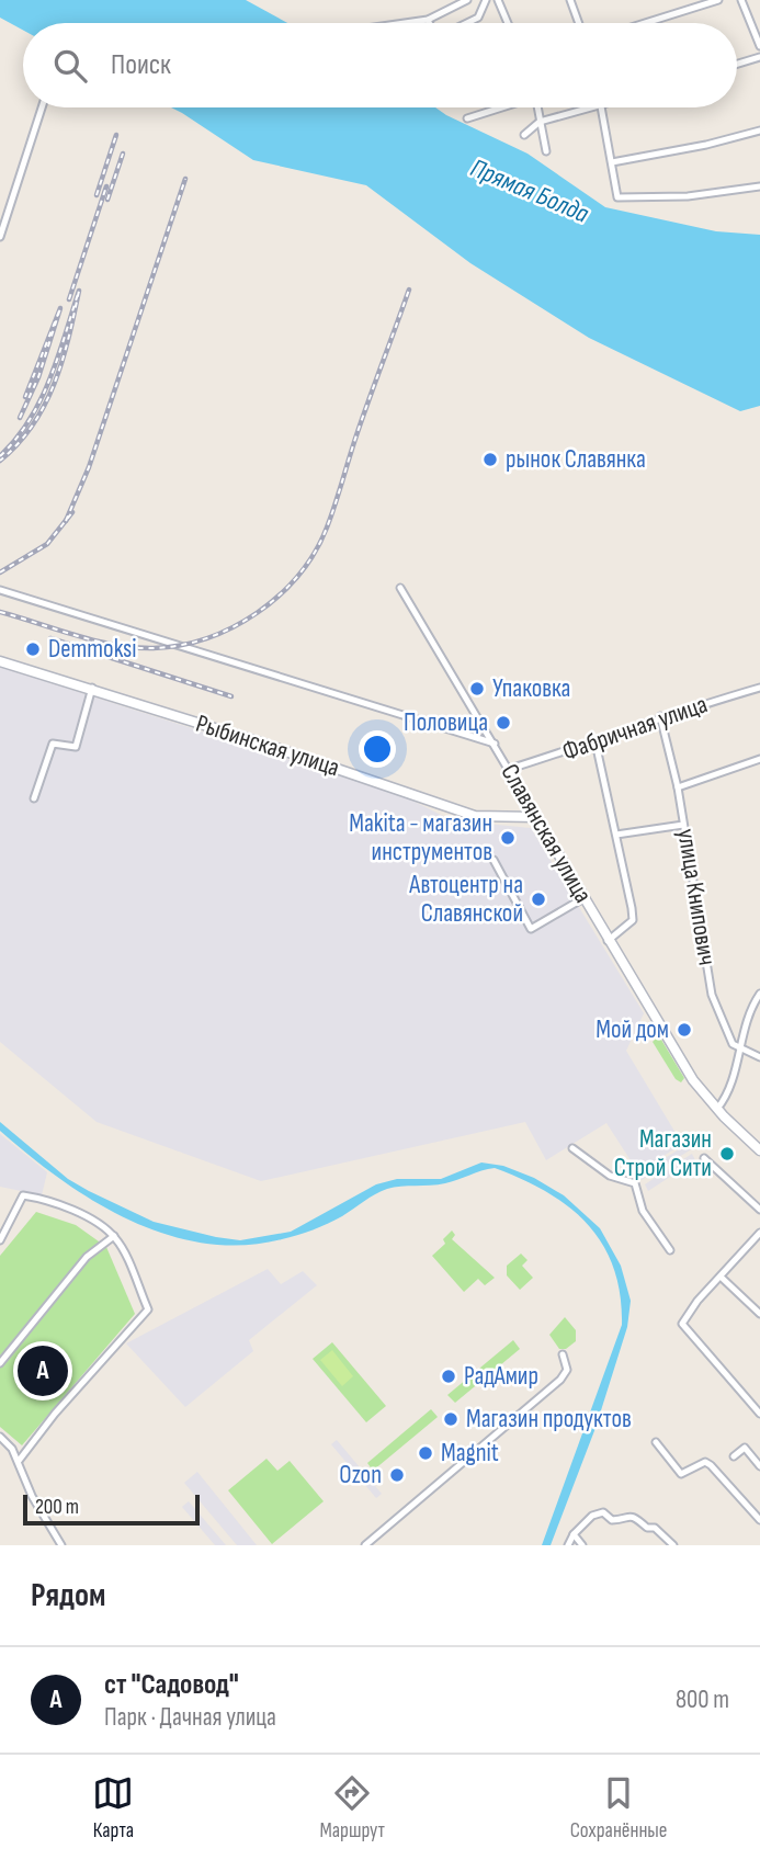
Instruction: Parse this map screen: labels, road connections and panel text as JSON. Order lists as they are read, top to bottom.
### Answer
{
  "streets": {
    "main road": ["Рыбинская улица", "Славянская улица"],
    "street": ["Фабричная улица", "улица Книпович"]
  },
  "crossings": [
    ["Фабричная улица", "Славянская улица"],
    ["Фабричная улица", "улица Книпович"],
    ["Рыбинская улица", "Славянская улица"]
  ],
  "water": ["Прямая Болда"],
  "places": [
    "рынок Славянка",
    "Demmoksi",
    "Упаковка",
    "Половица",
    "Makita - магазин инструментов",
    "Автоцентр на Славянской",
    "Мой дом",
    "Магазин Строй Сити",
    "РадАмир",
    "Магазин продуктов",
    "Magnit",
    "Ozon"
  ],
  "scale_bar": "200 m",
  "page": {
    "search": "Поиск",
    "pins": "A",
    "scale": "200 m",
    "heading": "Рядом",
    "list": [
      {
        "mark": "A",
        "name": "ст \"Садовод\"",
        "note": "Парк · Дачная улица",
        "value": "800 m"
      }
    ],
    "nav": ["Карта", "Маршрут", "Сохранённые"]
  }
}
